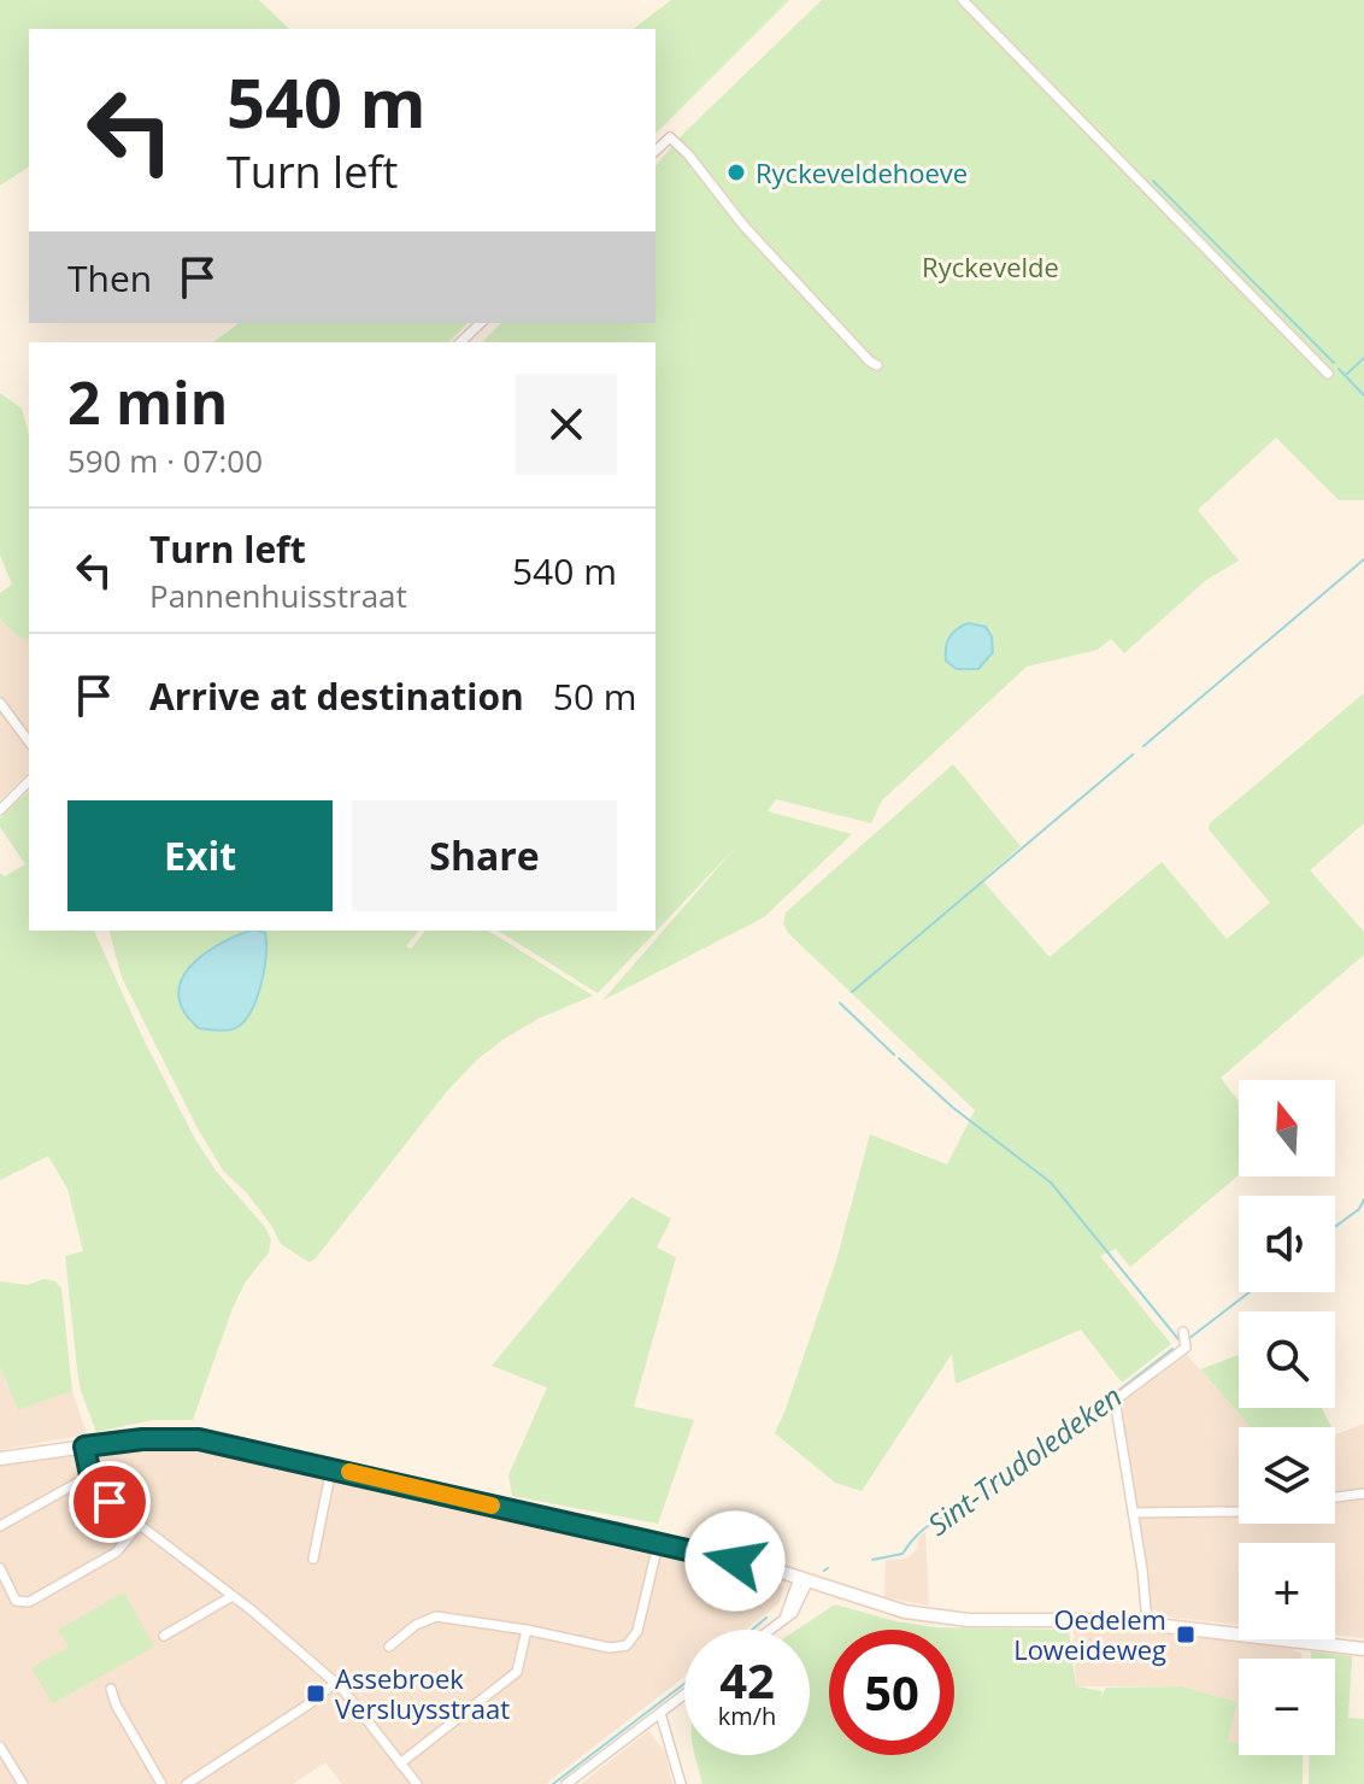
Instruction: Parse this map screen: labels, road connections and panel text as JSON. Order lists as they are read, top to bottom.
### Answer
{
  "water": ["Sint-Trudoledeken"],
  "parks": ["Ryckevelde"],
  "places": {
    "other": ["Ryckeveldehoeve"],
    "transit": ["Oedelem Loweideweg", "Assebroek Versluysstraat"]
  },
  "north": "top",
  "page": {
    "turn": ["540 m", "Turn left"],
    "then": "Then",
    "heading": ["2 min", "590 m · 07:00"],
    "list": [
      {
        "name": "Turn left",
        "note": "Pannenhuisstraat",
        "value": "540 m"
      },
      {
        "name": "Arrive at destination",
        "value": "50 m"
      }
    ],
    "buttons": ["Exit", "Share"],
    "map_buttons": ["+", "−"],
    "speed": "42 km/h",
    "limit": "50"
  }
}
